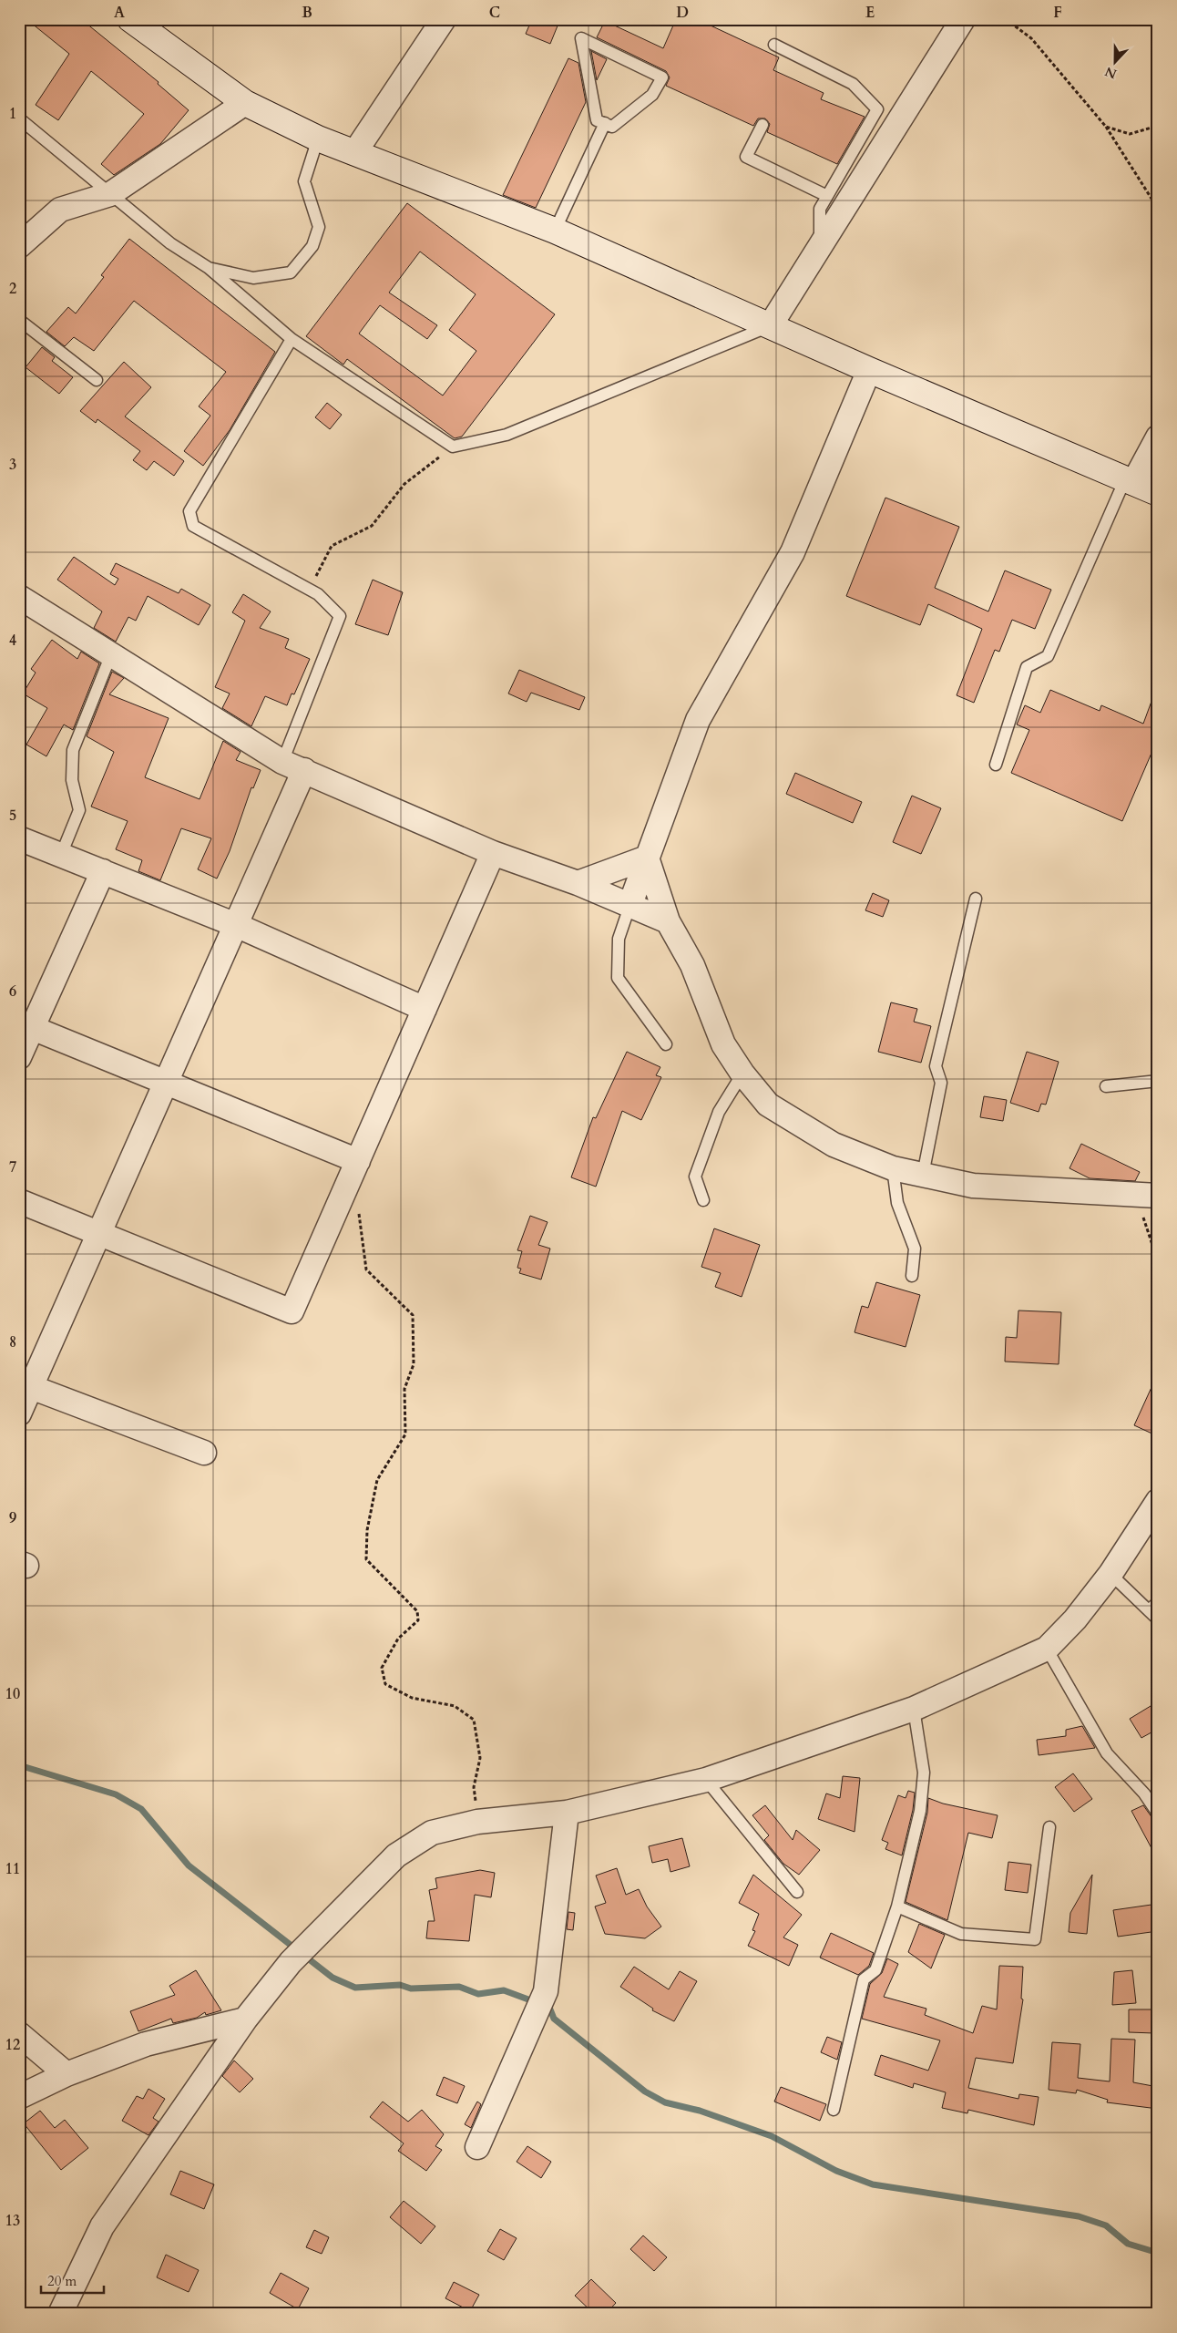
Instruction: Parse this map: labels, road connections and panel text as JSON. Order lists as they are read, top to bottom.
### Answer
{
  "scale_bar": "20 m",
  "north": "bottom",
  "grid": {
    "columns": [
      "A",
      "B",
      "C",
      "D",
      "E",
      "F"
    ],
    "rows": [
      "1",
      "2",
      "3",
      "4",
      "5",
      "6",
      "7",
      "8",
      "9",
      "10",
      "11",
      "12",
      "13"
    ]
  }
}
